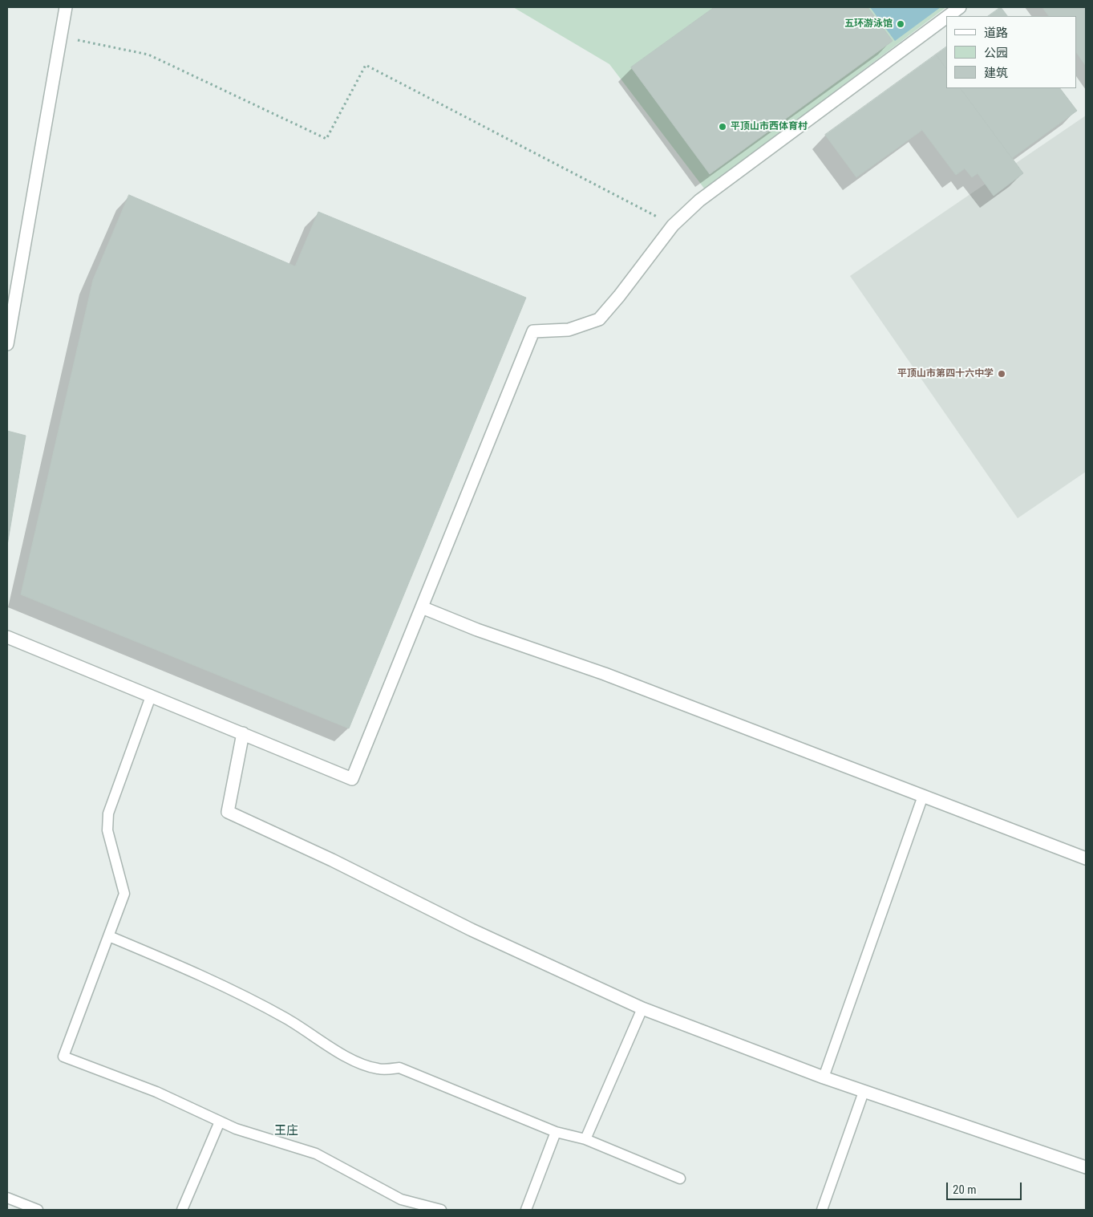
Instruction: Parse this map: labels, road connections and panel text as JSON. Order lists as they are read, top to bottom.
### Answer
{
  "districts": ["王庄"],
  "places": ["五环游泳馆", "平顶山市西体育村", "平顶山市第四十六中学"],
  "legend": ["道路", "公园", "建筑"],
  "scale_bar": "20 m"
}
